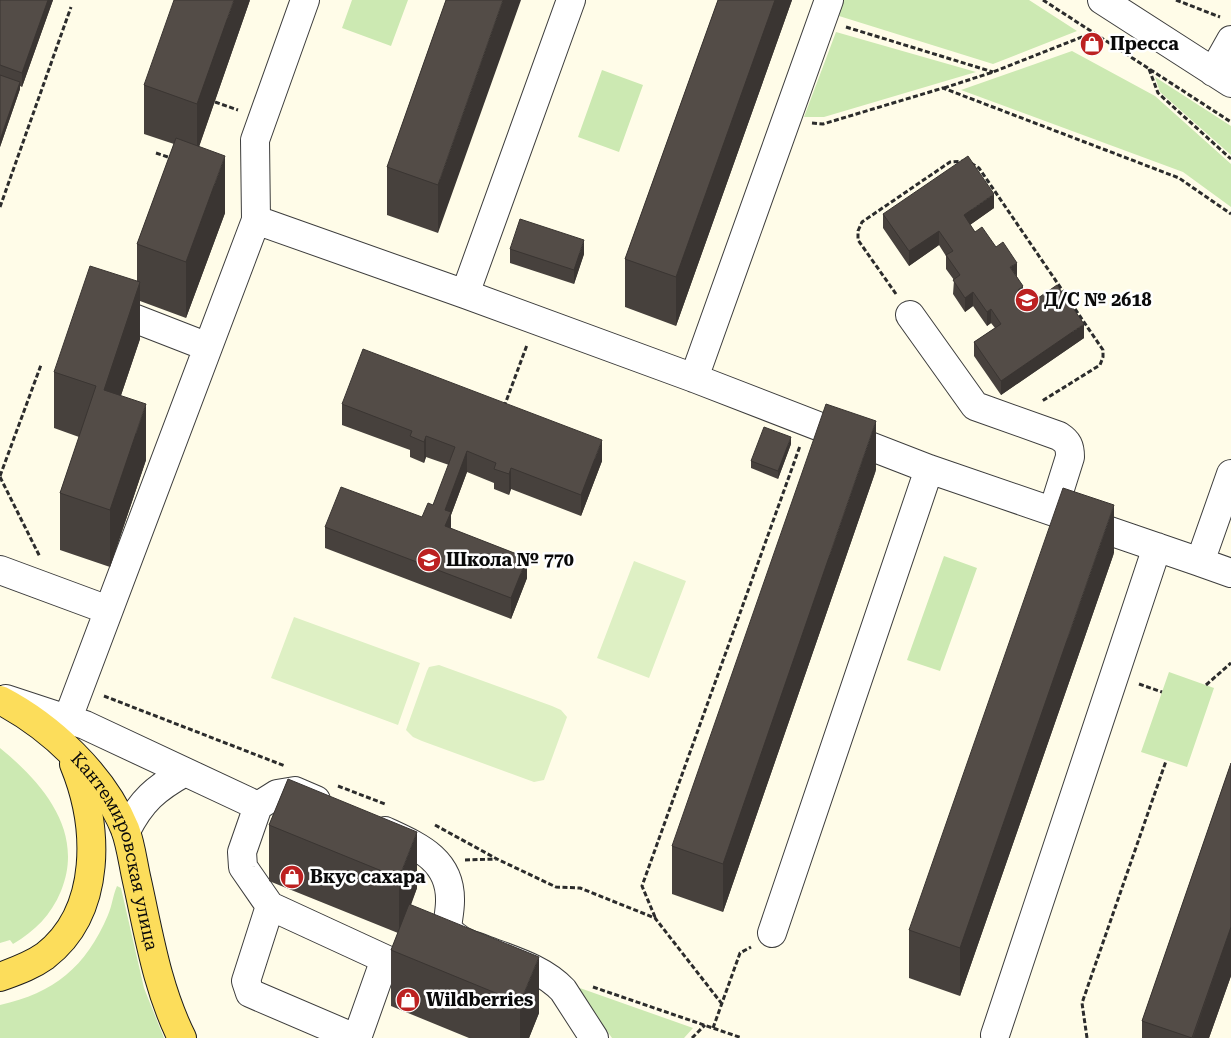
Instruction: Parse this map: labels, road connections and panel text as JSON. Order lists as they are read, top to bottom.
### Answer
{
  "streets": {
    "main road": ["Кантемировская улица"]
  },
  "places": {
    "shop": ["Пресса", "Вкус сахара", "Wildberries"],
    "school or university": ["Д/C № 2618", "Школа № 770"]
  }
}
